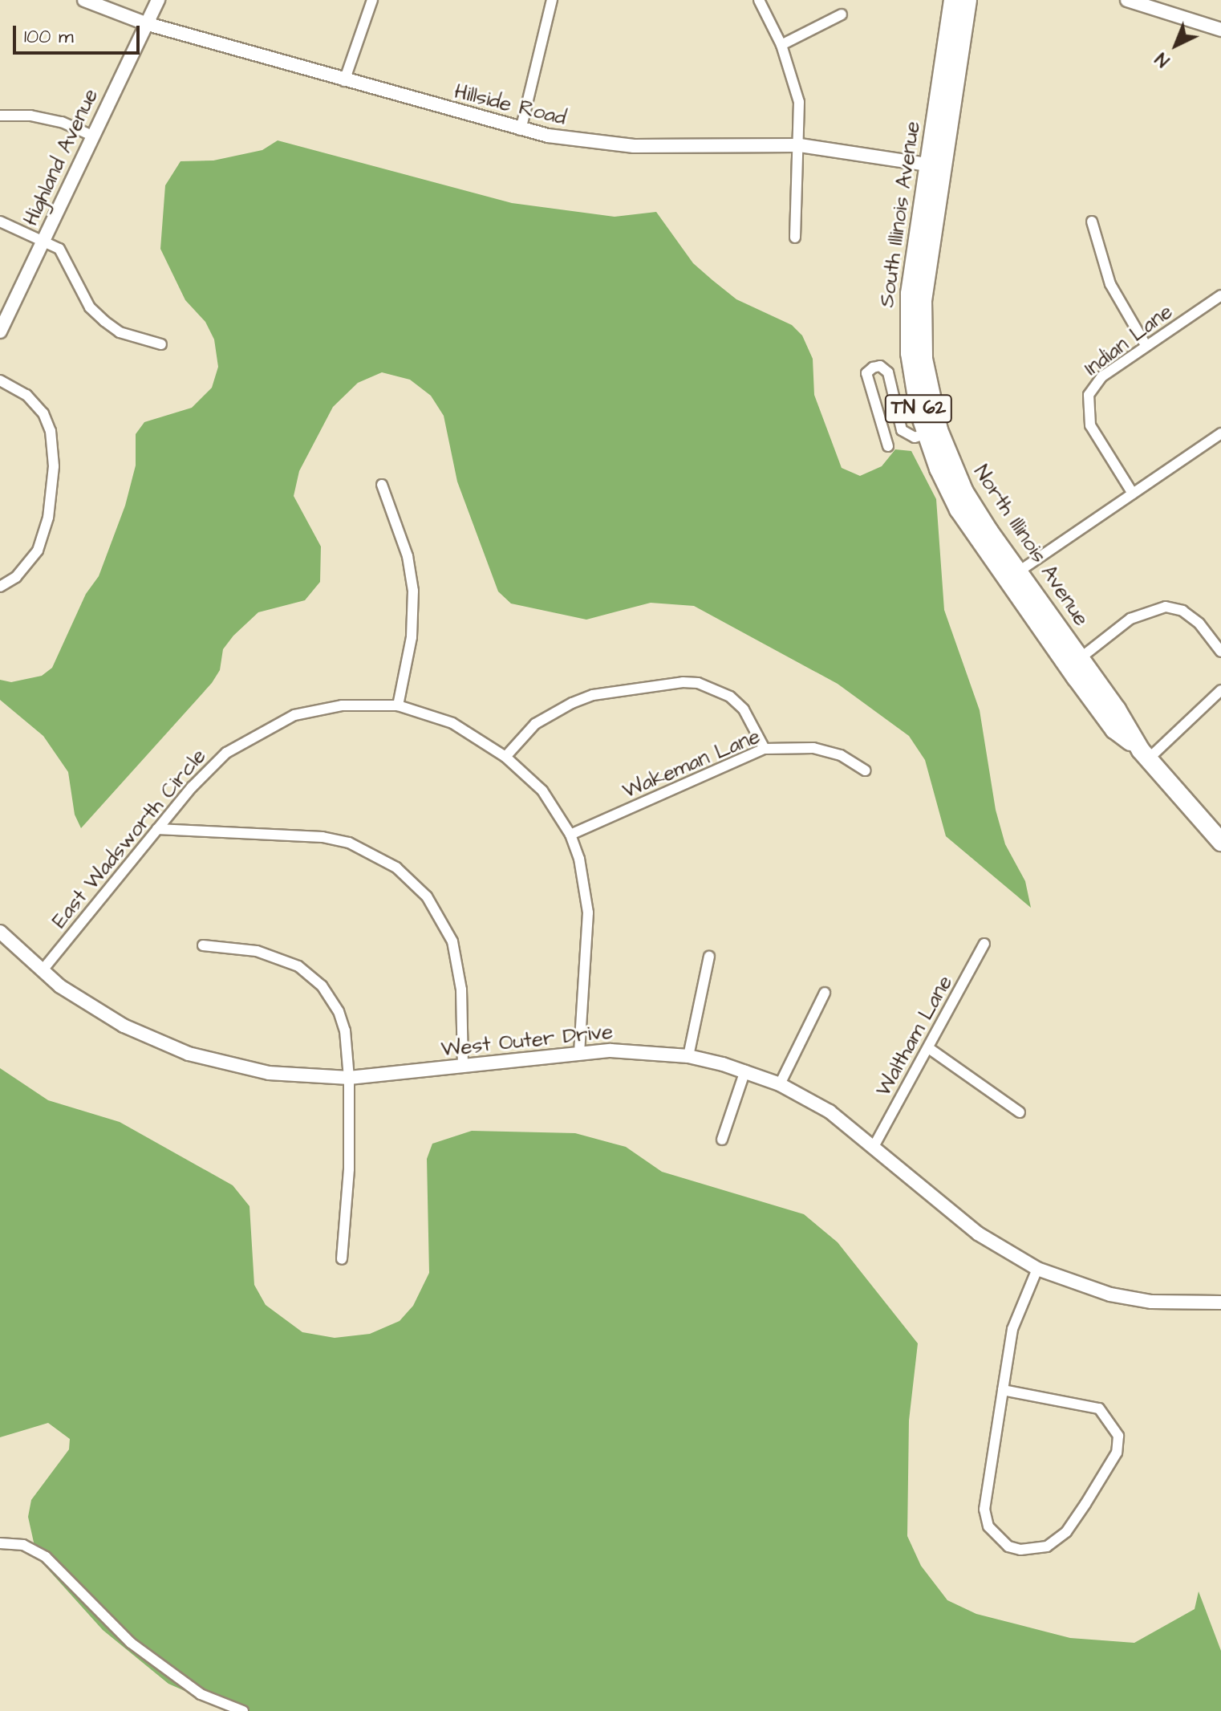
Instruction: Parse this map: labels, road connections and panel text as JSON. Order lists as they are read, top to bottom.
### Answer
{
  "streets": {
    "highway": ["South Illinois Avenue", "TN 62", "North Illinois Avenue"],
    "street": [
      "Hillside Road",
      "Highland Avenue",
      "Indian Lane",
      "Wakeman Lane",
      "East Wadsworth Circle",
      "Waltham Lane",
      "West Outer Drive"
    ]
  },
  "crossings": [
    ["Hillside Road", "Highland Avenue"],
    ["Hillside Road", "South Illinois Avenue"],
    ["Hillside Road", "North Illinois Avenue"],
    ["South Illinois Avenue", "North Illinois Avenue"],
    ["Wakeman Lane", "East Wadsworth Circle"],
    ["East Wadsworth Circle", "West Outer Drive"],
    ["Waltham Lane", "West Outer Drive"]
  ],
  "scale_bar": "100 m",
  "north": "bottom left"
}
